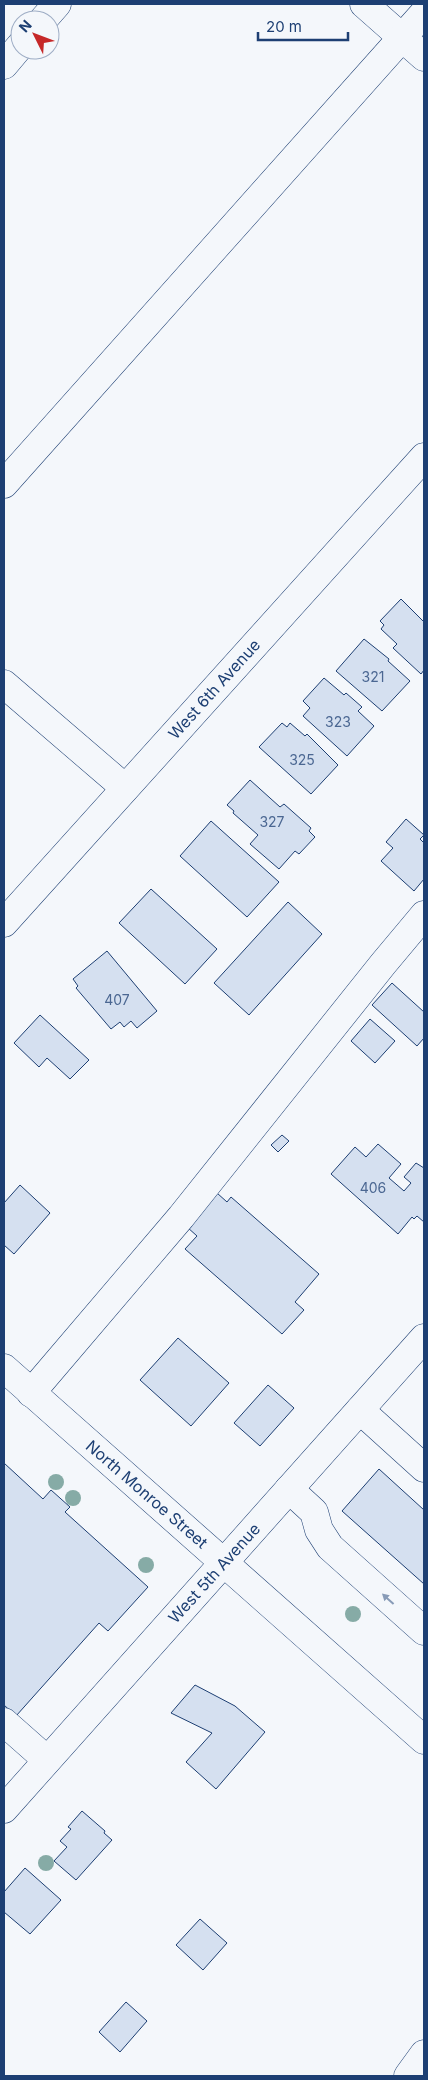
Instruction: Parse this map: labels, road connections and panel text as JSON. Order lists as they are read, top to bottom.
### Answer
{
  "streets": {
    "street": ["West 6th Avenue", "North Monroe Street", "West 5th Avenue"]
  },
  "crossings": [
    ["North Monroe Street", "West 5th Avenue"]
  ],
  "house_numbers": [
    "321",
    "323",
    "325",
    "327",
    "407",
    "406"
  ],
  "scale_bar": "20 m",
  "north": "top left"
}
